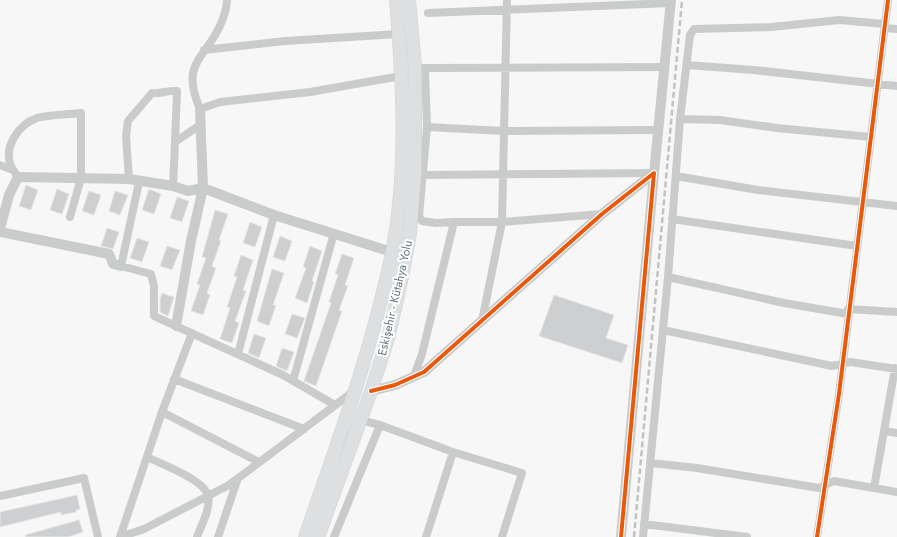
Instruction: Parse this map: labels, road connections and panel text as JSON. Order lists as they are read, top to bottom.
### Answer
{
  "streets": {
    "highway": ["Eskişehir - Kütahya Yolu"]
  }
}
